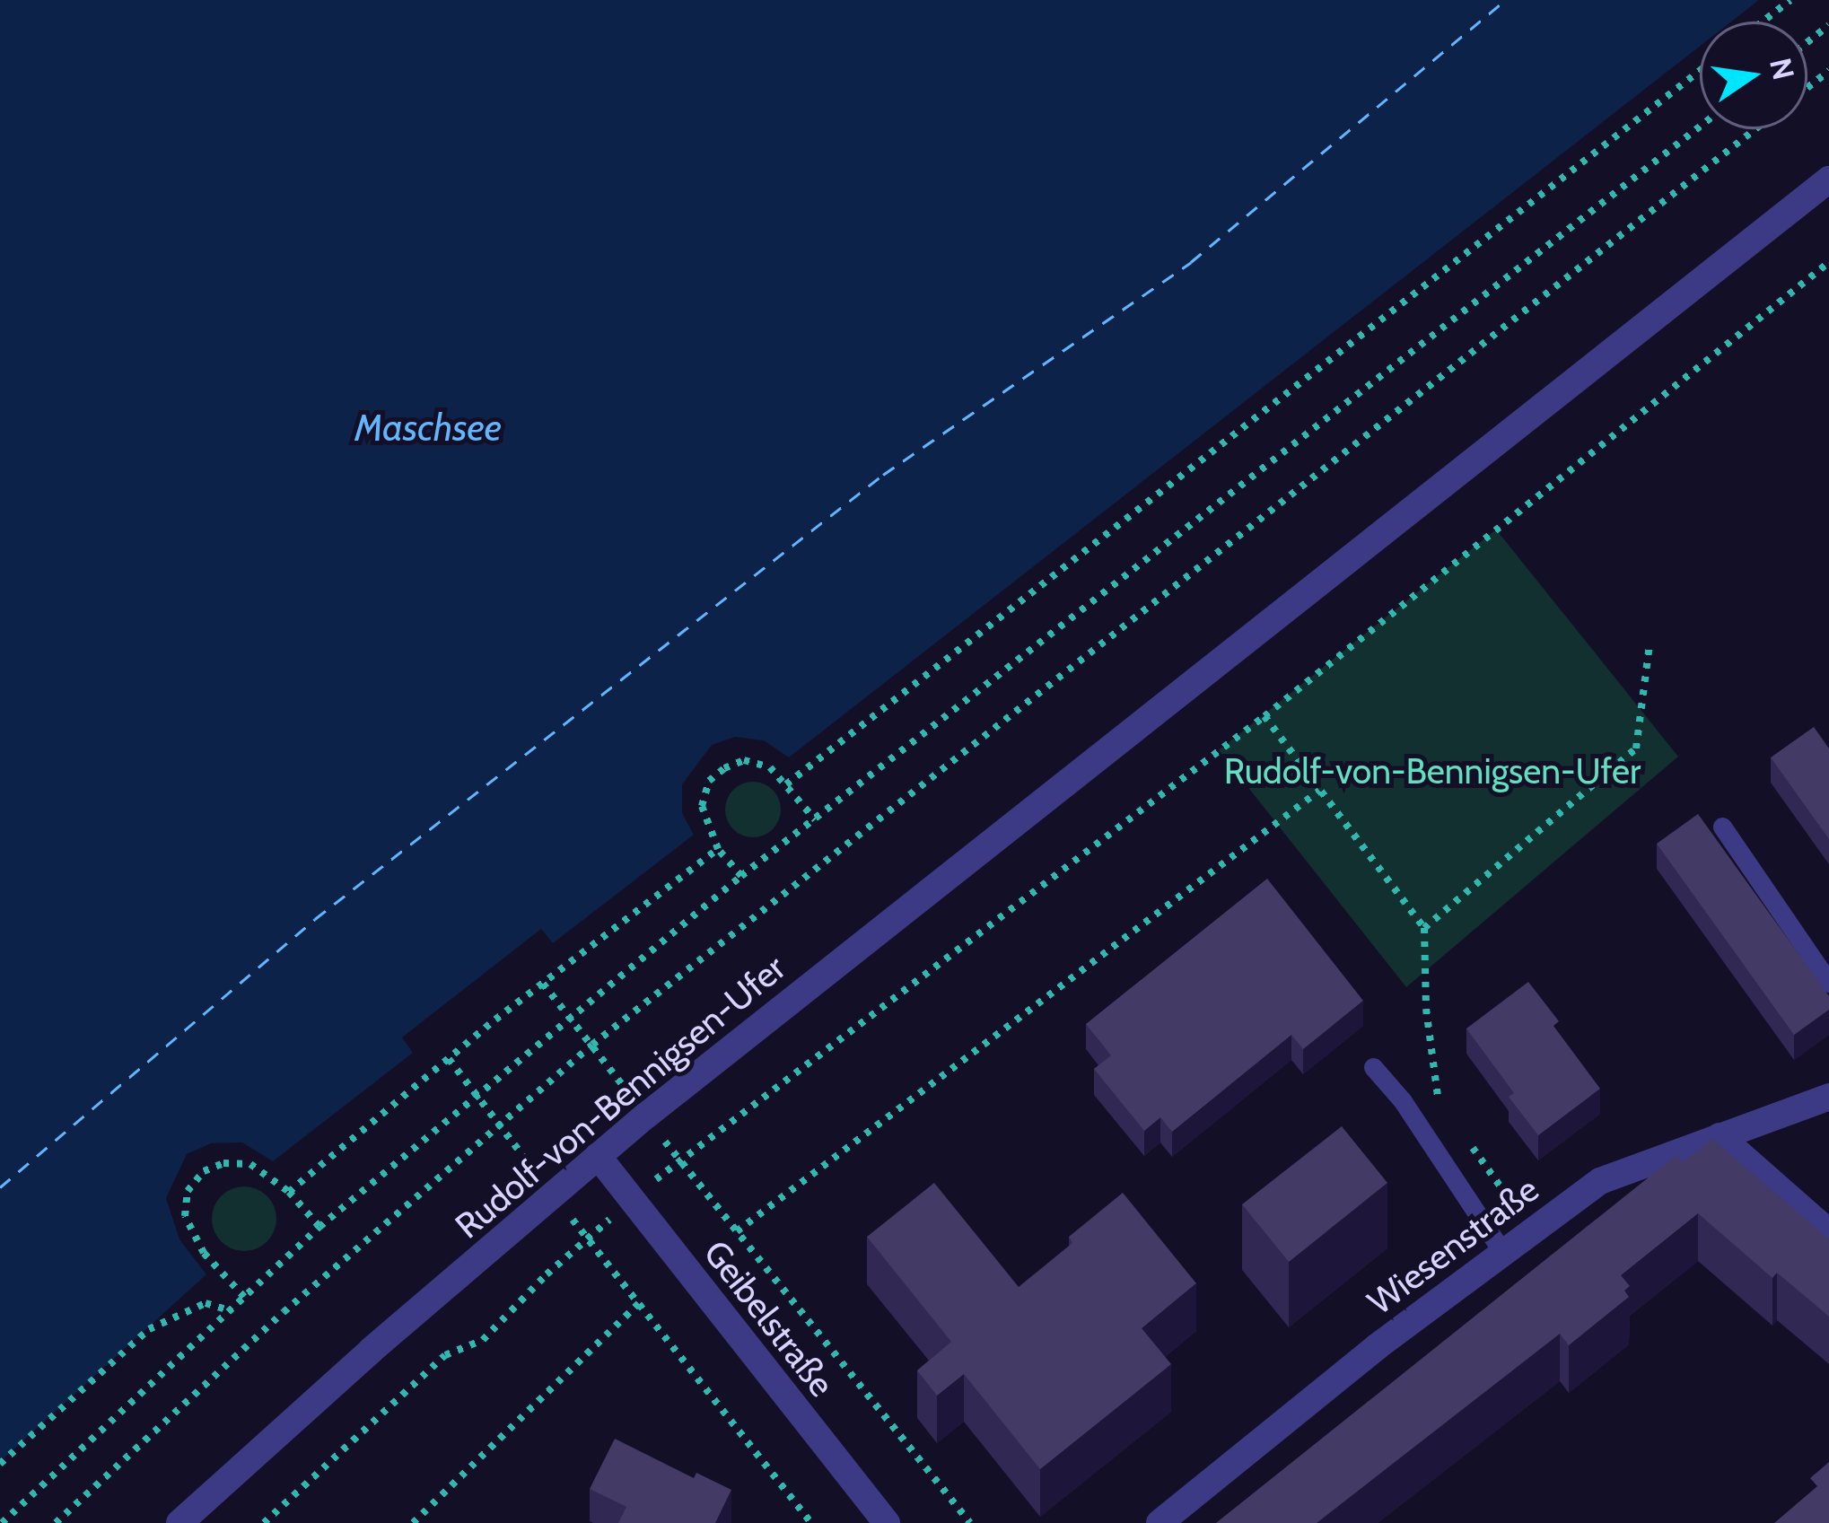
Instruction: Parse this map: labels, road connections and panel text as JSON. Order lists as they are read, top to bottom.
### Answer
{
  "streets": {
    "street": ["Rudolf-von-Bennigsen-Ufer", "Wiesenstraße", "Geibelstraße"]
  },
  "crossings": [
    ["Rudolf-von-Bennigsen-Ufer", "Geibelstraße"]
  ],
  "water": ["Maschsee"],
  "parks": ["Rudolf-von-Bennigsen-Ufer"],
  "north": "right"
}
